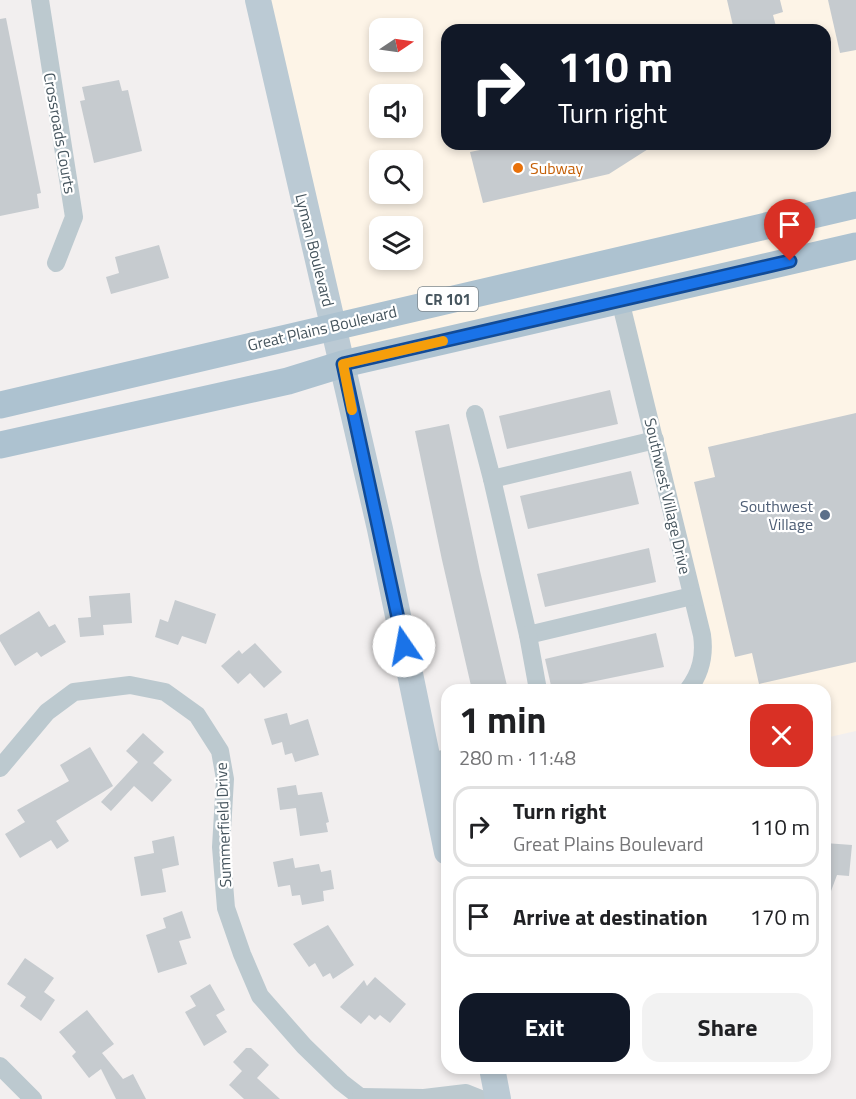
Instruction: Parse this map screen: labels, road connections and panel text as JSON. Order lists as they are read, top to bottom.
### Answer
{
  "streets": {
    "main road": ["CR 101", "Great Plains Boulevard"],
    "street": [
      "Crossroads Courts",
      "Lyman Boulevard",
      "Southwest Village Drive",
      "Summerfield Drive"
    ]
  },
  "crossings": [
    ["Lyman Boulevard", "CR 101"],
    ["Lyman Boulevard", "Great Plains Boulevard"],
    ["CR 101", "Southwest Village Drive"]
  ],
  "places": ["Subway", "Southwest Village"],
  "north": "right",
  "page": {
    "turn": ["110 m", "Turn right"],
    "heading": ["1 min", "280 m · 11:48"],
    "list": [
      {
        "name": "Turn right",
        "note": "Great Plains Boulevard",
        "value": "110 m"
      },
      {
        "name": "Arrive at destination",
        "value": "170 m"
      }
    ],
    "buttons": ["Exit", "Share"]
  }
}
